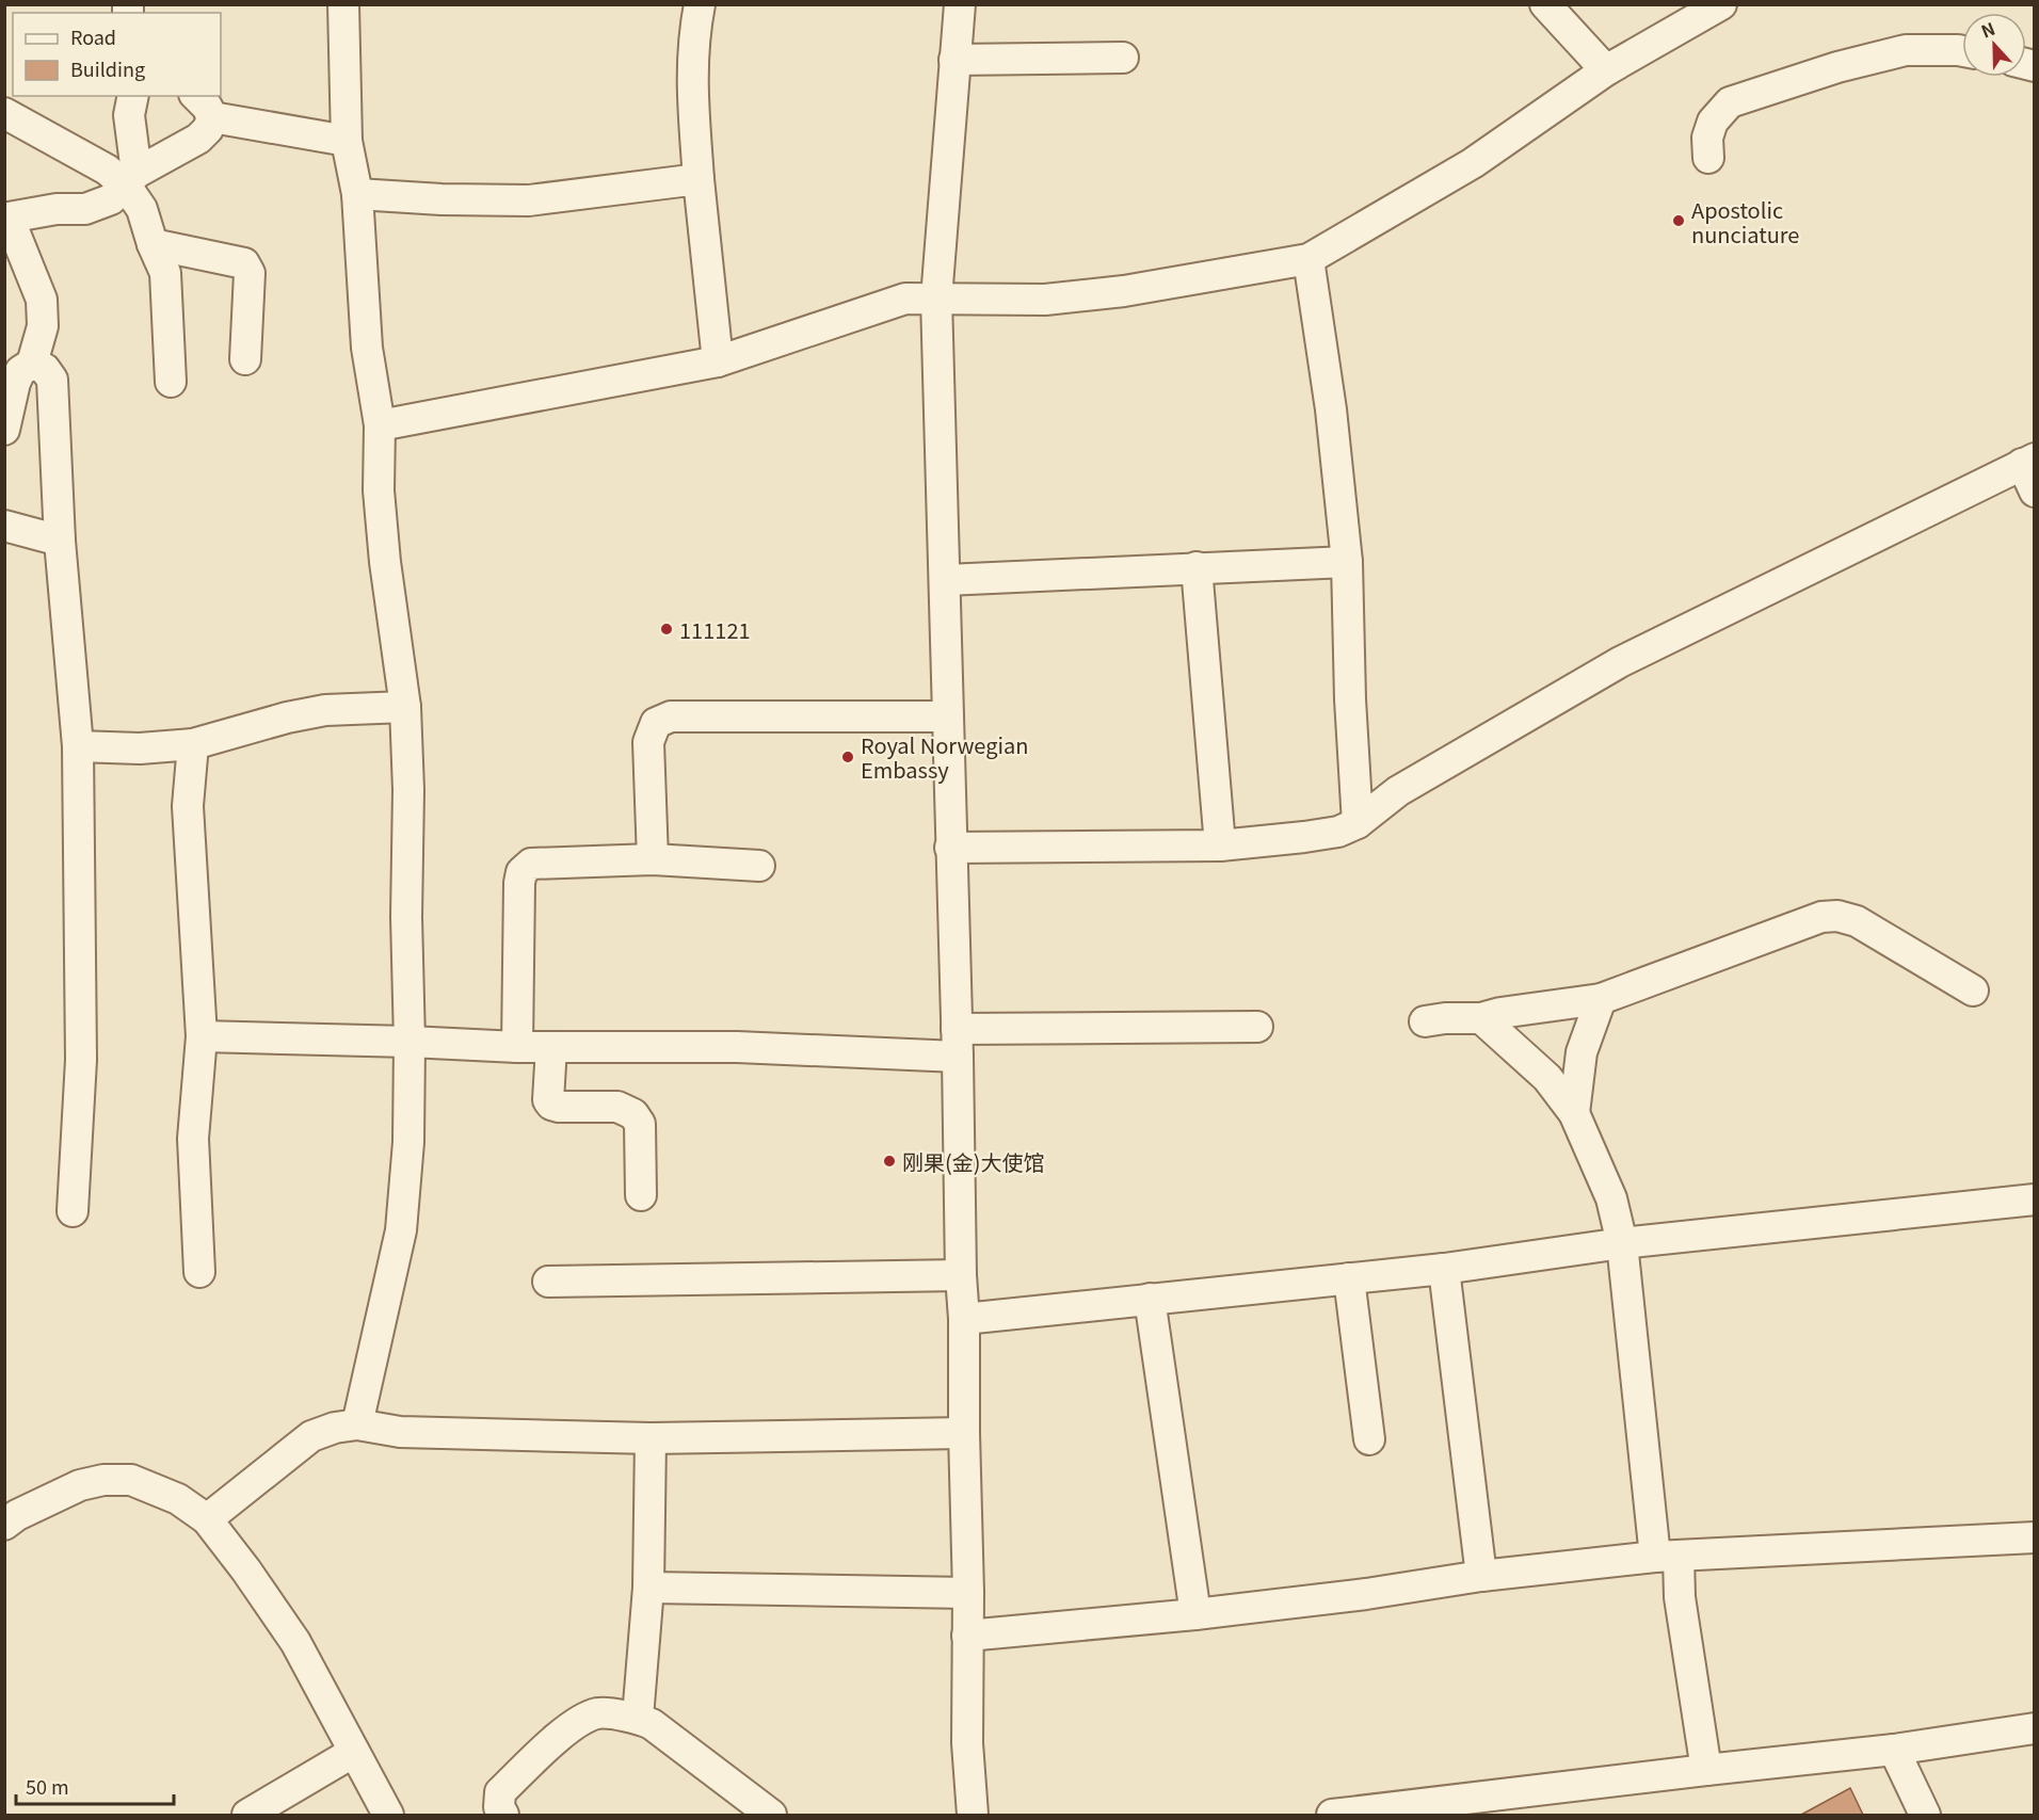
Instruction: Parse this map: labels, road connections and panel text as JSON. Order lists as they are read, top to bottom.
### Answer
{
  "places": [
    "Apostolic nunciature",
    "111121",
    "Royal Norwegian Embassy",
    "刚果(金)大使馆"
  ],
  "legend": ["Road", "Building"],
  "scale_bar": "50 m",
  "north": "top"
}
